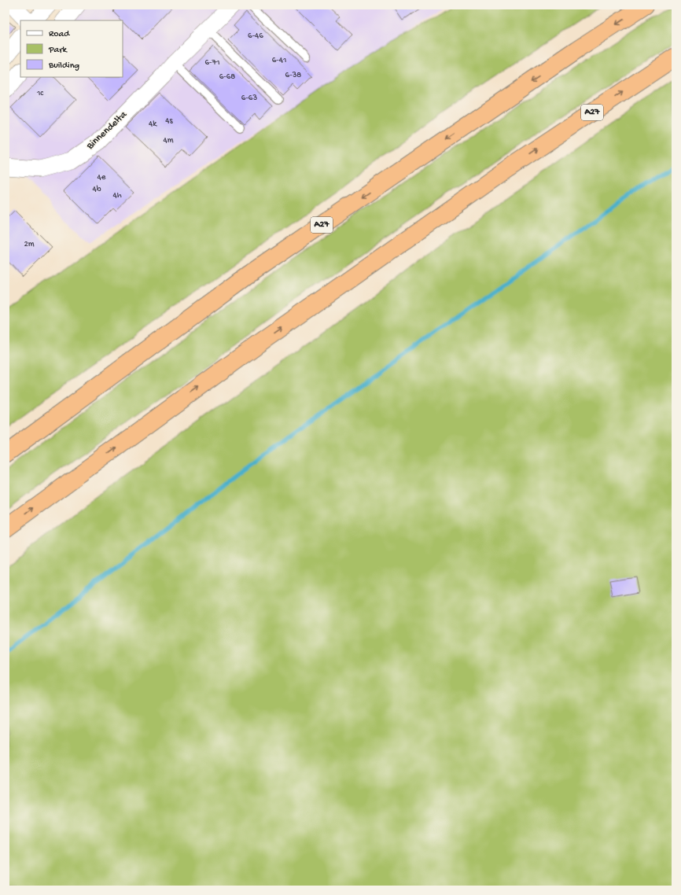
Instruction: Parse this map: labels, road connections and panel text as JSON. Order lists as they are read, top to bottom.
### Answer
{
  "streets": {
    "highway": ["A27"],
    "street": ["Binnendelta"]
  },
  "house_numbers": [
    "6-46",
    "6-41",
    "6-71",
    "6-38",
    "6-68",
    "1c",
    "6-63",
    "4s",
    "4k",
    "4m",
    "4e",
    "4b",
    "4h",
    "2m"
  ],
  "legend": ["Road", "Park", "Building"]
}
